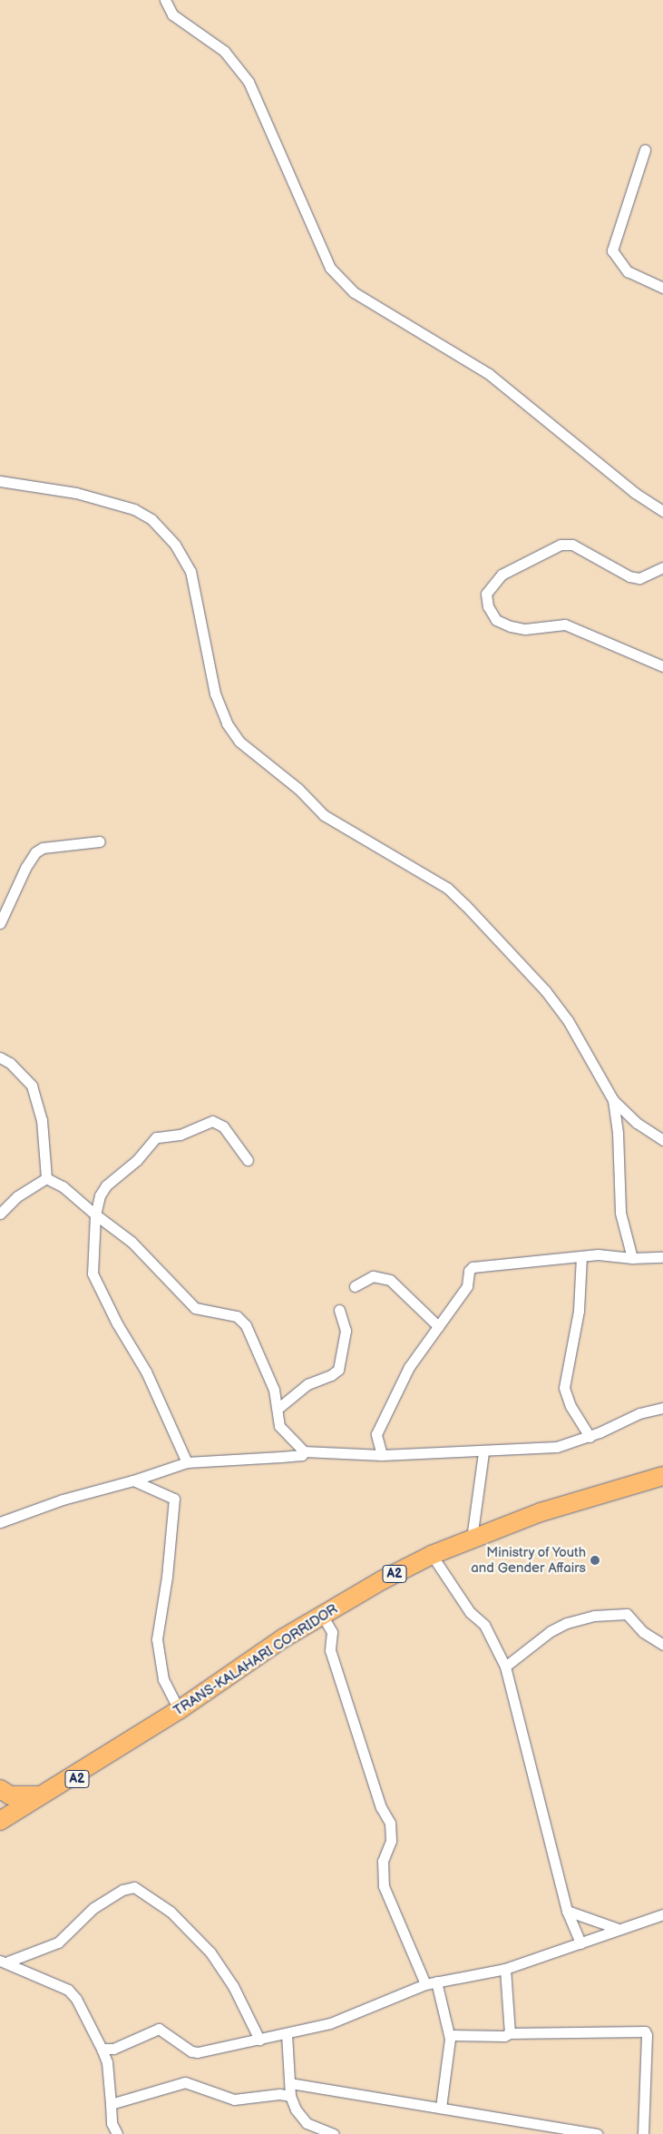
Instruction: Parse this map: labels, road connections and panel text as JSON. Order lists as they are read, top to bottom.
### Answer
{
  "streets": {
    "highway": ["A2", "TRANS-KALAHARI CORRIDOR"]
  },
  "places": ["Ministry of Youth and Gender Affairs"]
}
